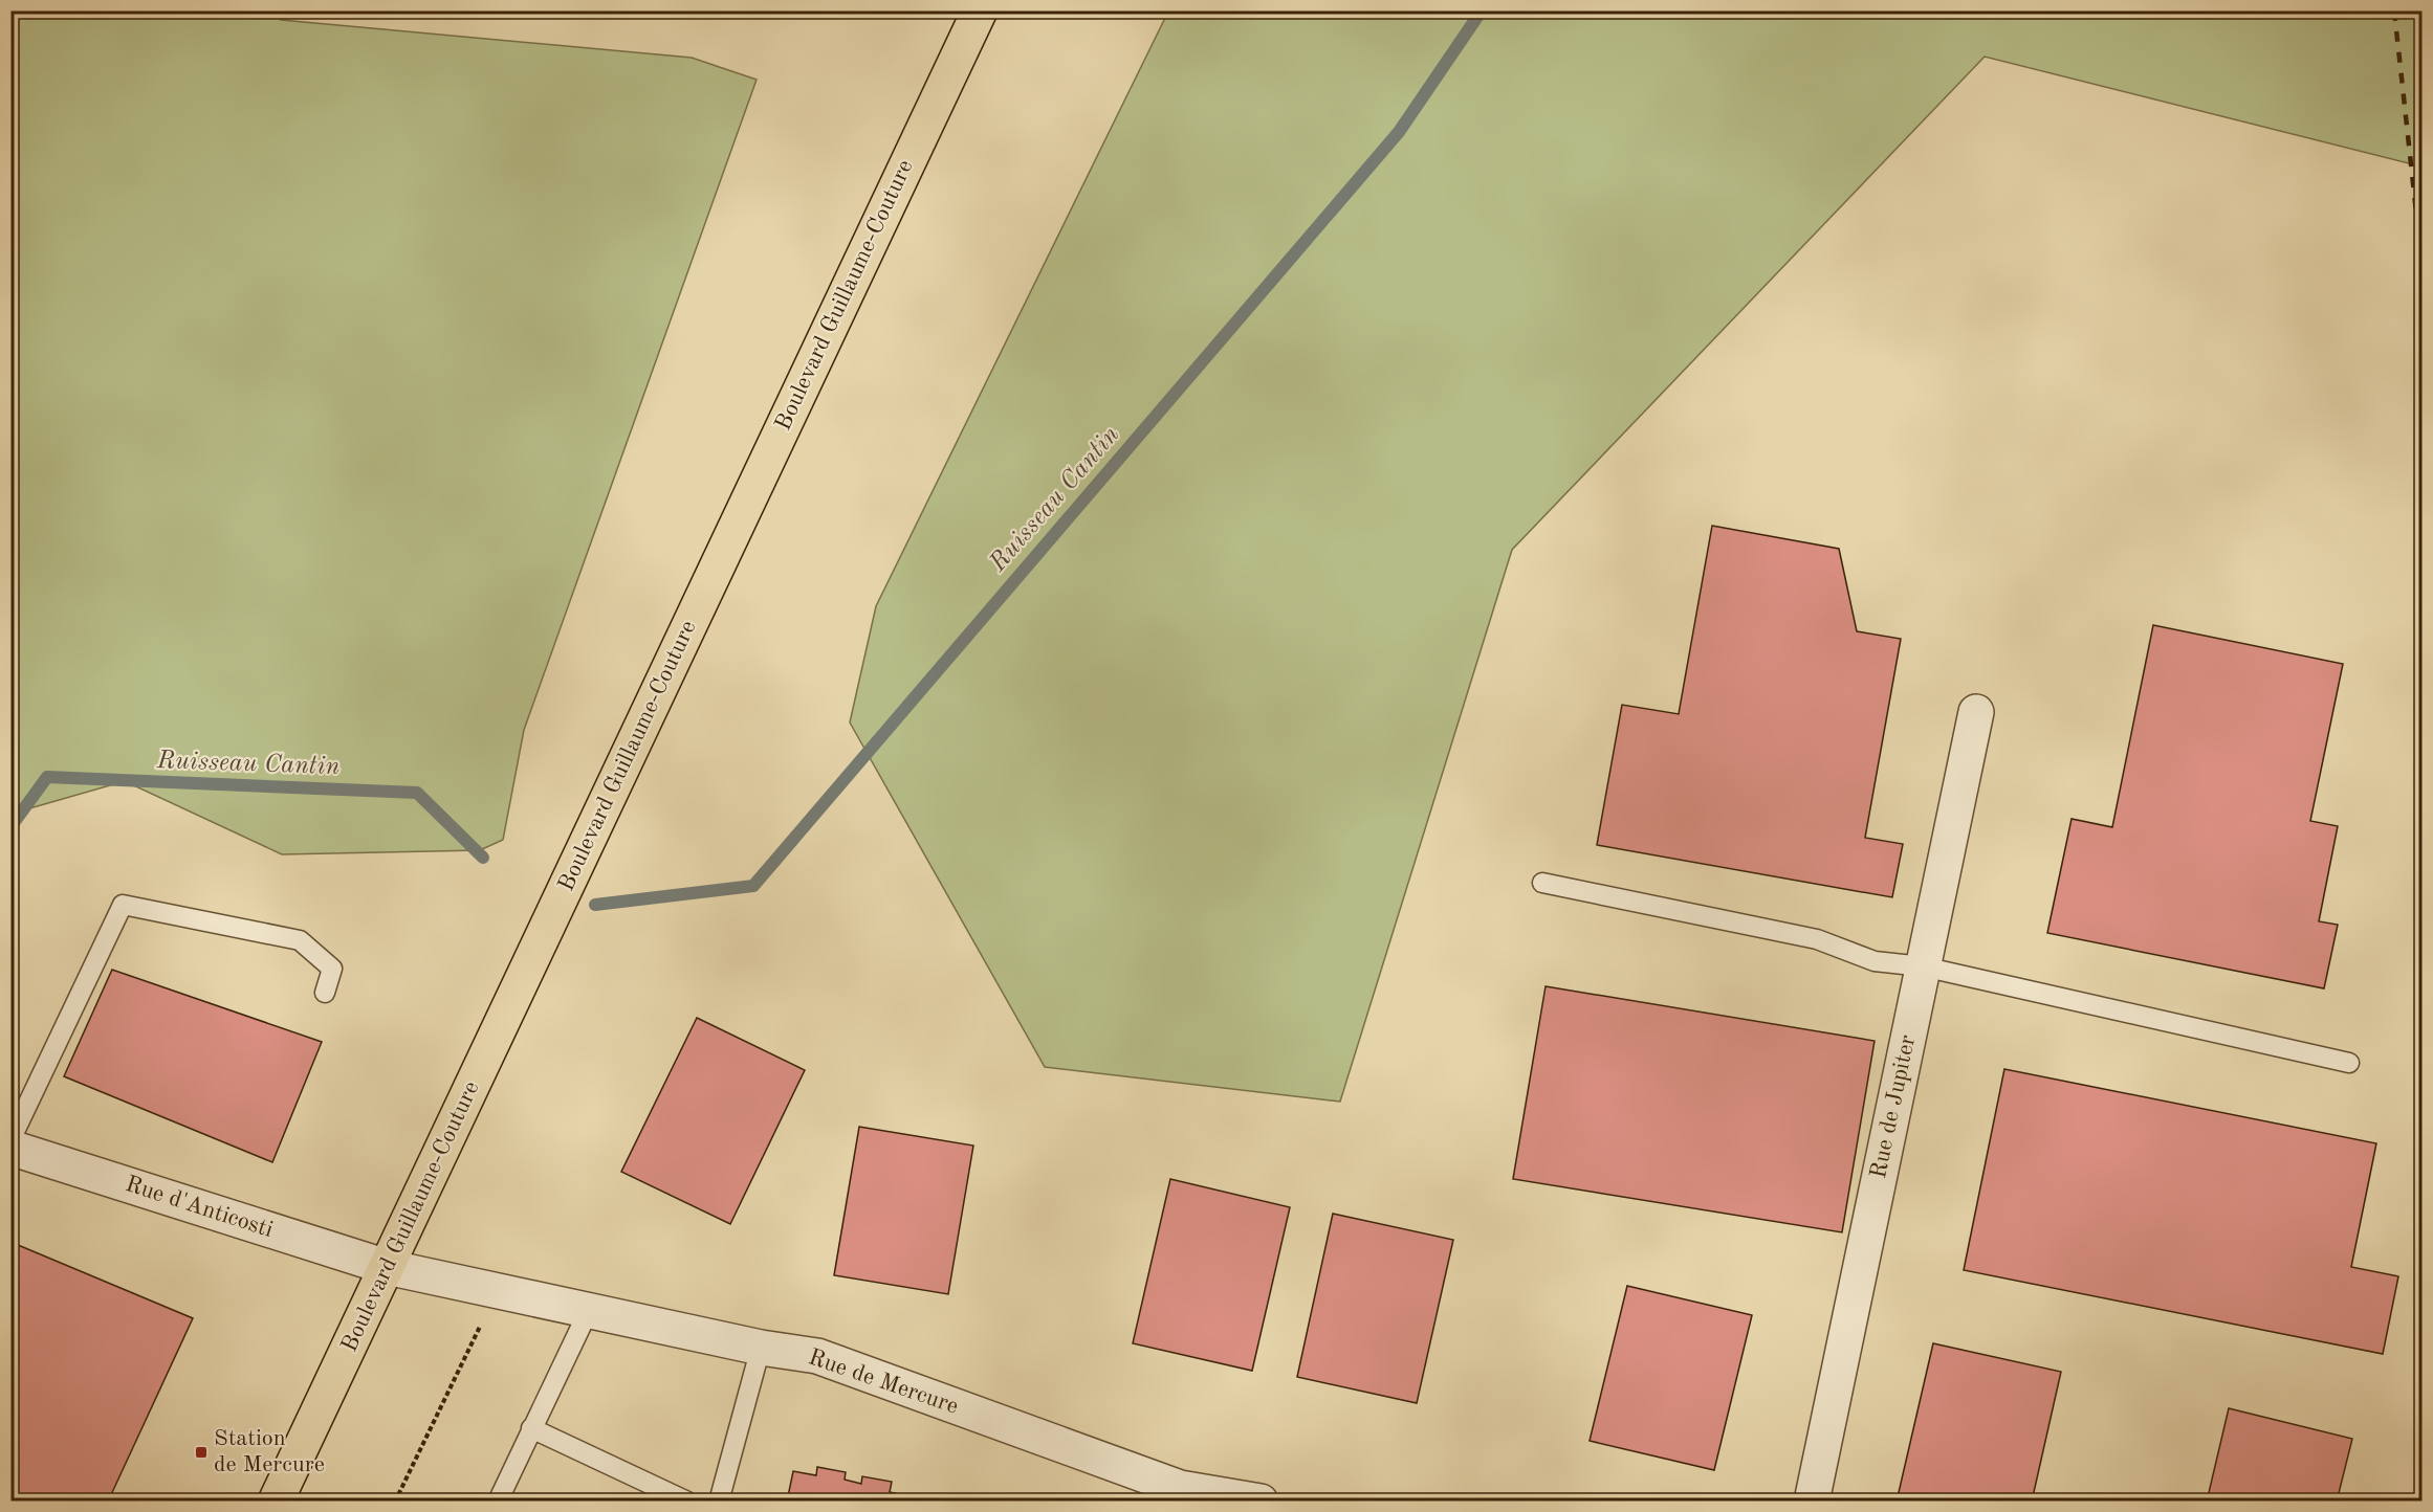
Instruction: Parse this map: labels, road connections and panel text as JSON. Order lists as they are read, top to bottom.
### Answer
{
  "streets": {
    "main road": ["Boulevard Guillaume-Couture"],
    "street": ["Rue de Jupiter", "Rue d'Anticosti", "Rue de Mercure"]
  },
  "crossings": [
    ["Boulevard Guillaume-Couture", "Rue d'Anticosti"],
    ["Boulevard Guillaume-Couture", "Rue de Mercure"],
    ["Rue d'Anticosti", "Rue de Mercure"]
  ],
  "water": ["Ruisseau Cantin"],
  "places": {
    "transit": ["Station de Mercure"]
  }
}
